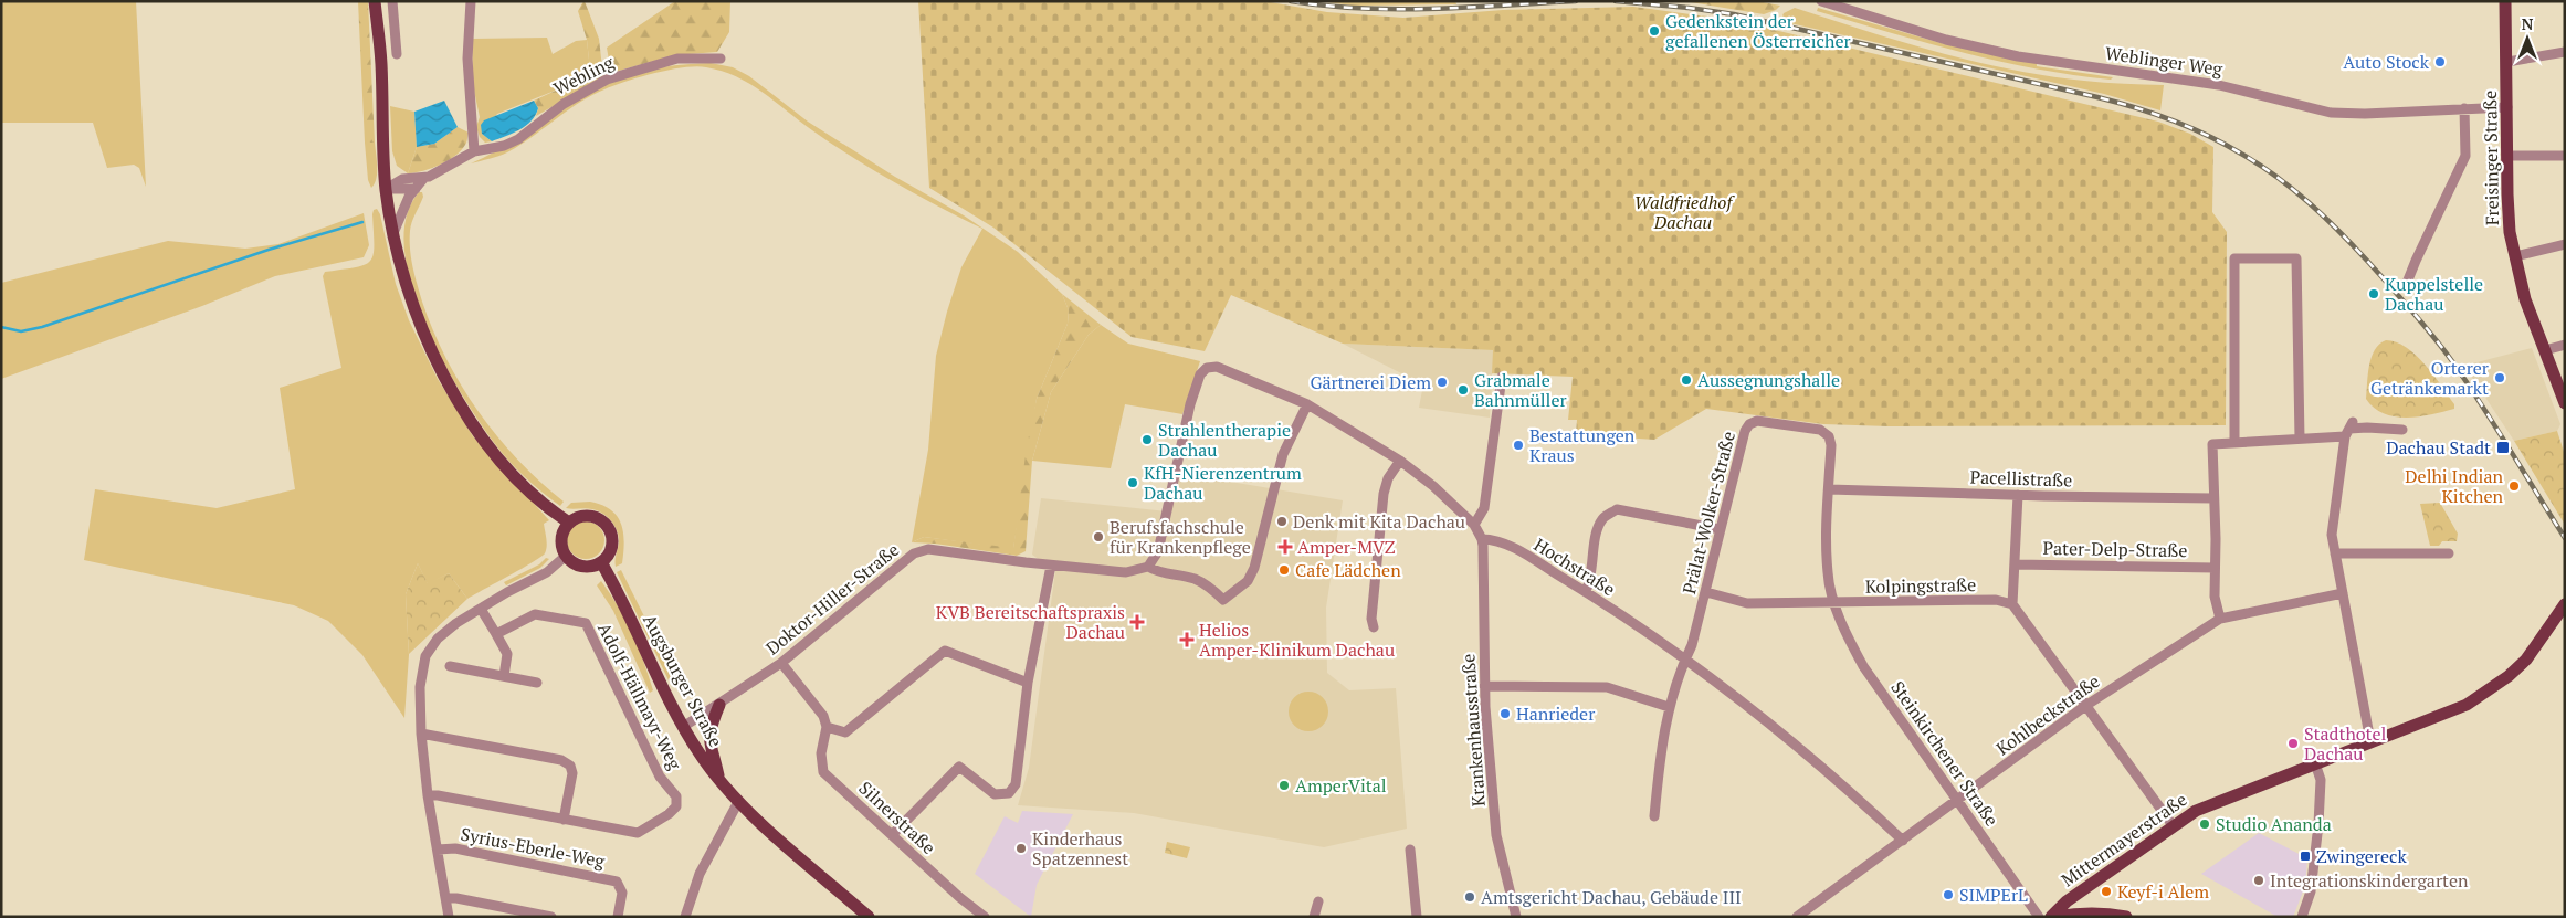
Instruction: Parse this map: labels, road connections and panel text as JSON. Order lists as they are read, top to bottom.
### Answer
{
  "streets": {
    "main road": ["Freisinger Straße", "Augsburger Straße", "Mittermayerstraße"],
    "street": [
      "Weblinger Weg",
      "Webling",
      "Pacellistraße",
      "Prälat-Wolker-Straße",
      "Pater-Delp-Straße",
      "Hochstraße",
      "Kolpingstraße",
      "Doktor-Hiller-Straße",
      "Adolf-Hällmayr-Weg",
      "Kohlbeckstraße",
      "Krankenhausstraße",
      "Steinkirchener Straße",
      "Silnerstraße",
      "Syrius-Eberle-Weg"
    ]
  },
  "crossings": [
    ["Weblinger Weg", "Freisinger Straße"],
    ["Pacellistraße", "Prälat-Wolker-Straße"],
    ["Prälat-Wolker-Straße", "Hochstraße"],
    ["Prälat-Wolker-Straße", "Kolpingstraße"],
    ["Prälat-Wolker-Straße", "Steinkirchener Straße"],
    ["Hochstraße", "Kohlbeckstraße"],
    ["Hochstraße", "Krankenhausstraße"],
    ["Kolpingstraße", "Steinkirchener Straße"],
    ["Doktor-Hiller-Straße", "Augsburger Straße"],
    ["Kohlbeckstraße", "Steinkirchener Straße"]
  ],
  "parks": ["Waldfriedhof Dachau"],
  "places": {
    "other": [
      "Gedenkstein der gefallenen Österreicher",
      "Auto Stock",
      "Kuppelstelle Dachau",
      "Orterer Getränkemarkt",
      "Aussegnungshalle",
      "Gärtnerei Diem",
      "Grabmale Bahnmüller",
      "Strahlentherapie Dachau",
      "Bestattungen Kraus",
      "KfH-Nierenzentrum Dachau",
      "Delhi Indian Kitchen",
      "Denk mit Kita Dachau",
      "Berufsfachschule für Krankenpflege",
      "Cafe Lädchen",
      "Hanrieder",
      "Stadthotel Dachau",
      "AmperVital",
      "Studio Ananda",
      "Kinderhaus Spatzennest",
      "Integrationskindergarten",
      "Keyf-i Alem",
      "SIMPErL",
      "Amtsgericht Dachau, Gebäude III"
    ],
    "transit": ["Dachau Stadt", "Zwingereck"],
    "health": ["Amper-MVZ", "KVB Bereitschaftspraxis Dachau", "Helios Amper-Klinikum Dachau"]
  },
  "north": "top"
}
